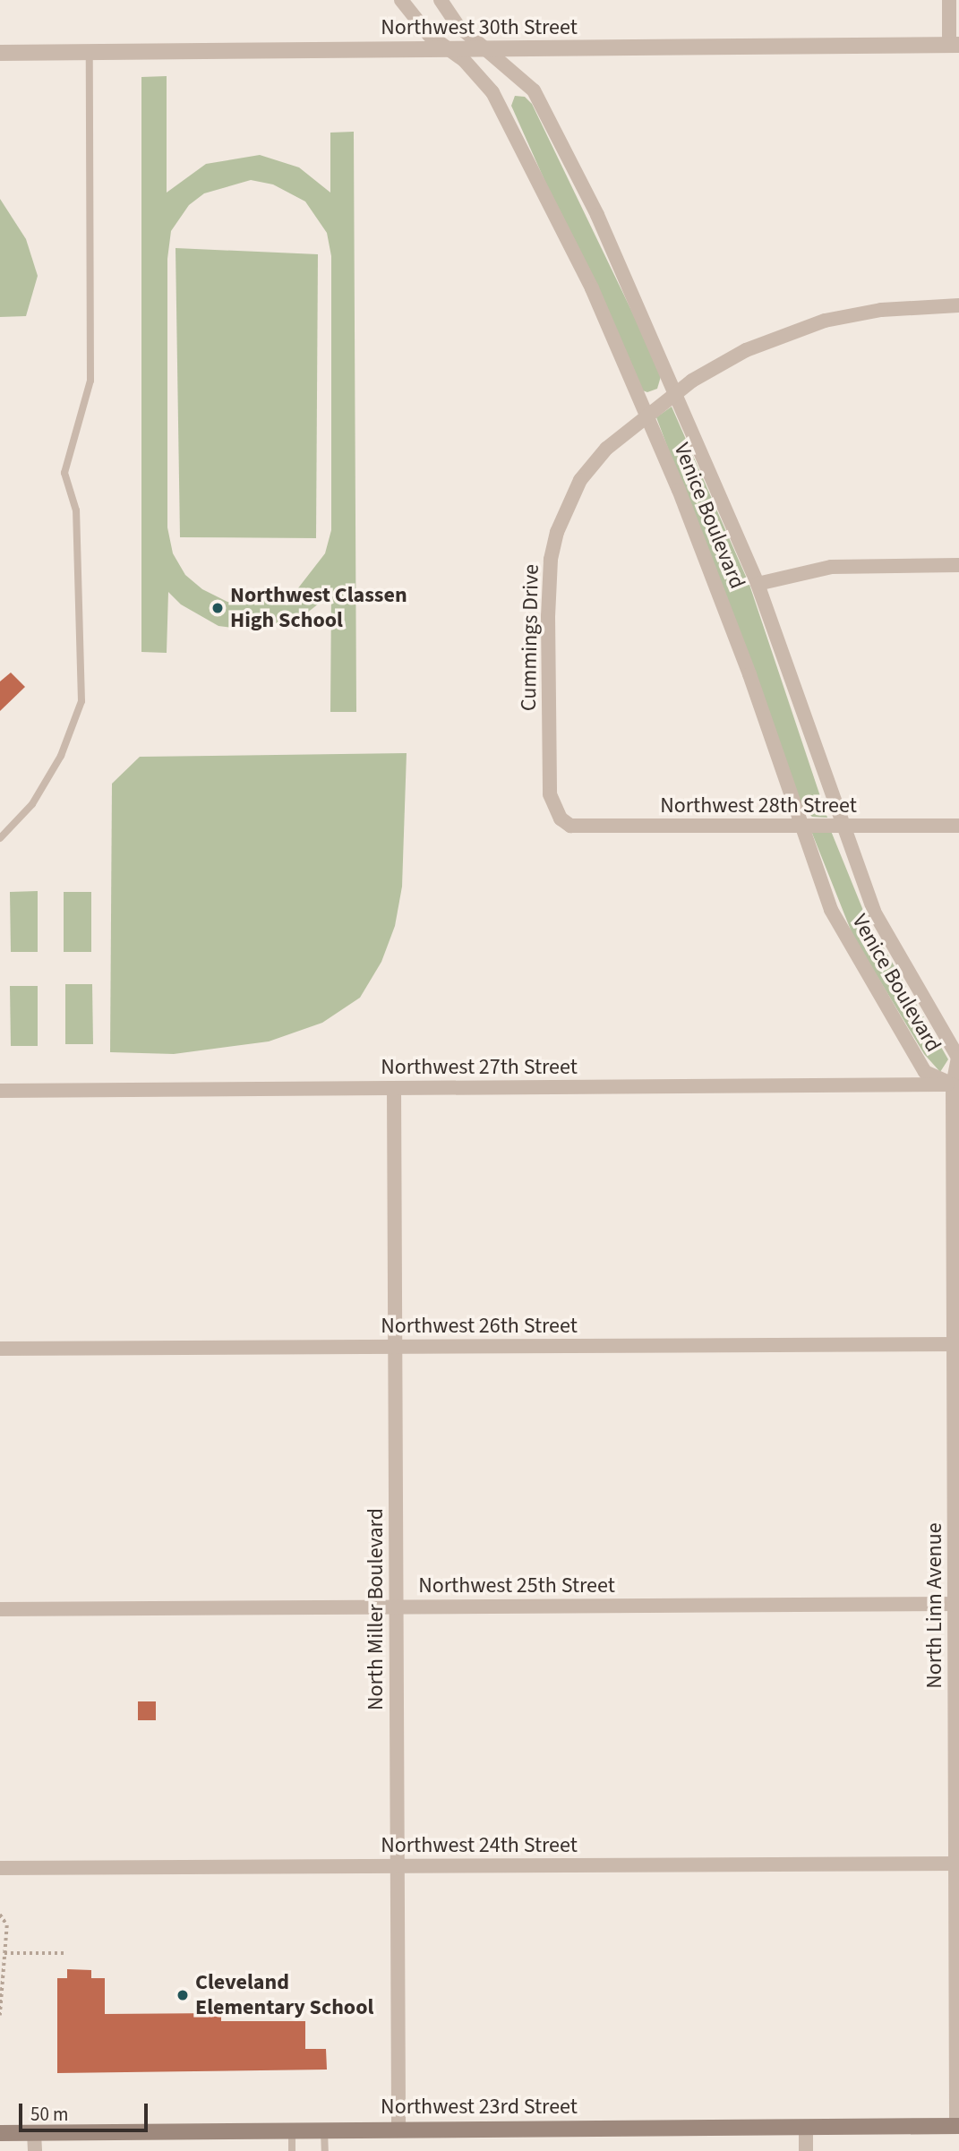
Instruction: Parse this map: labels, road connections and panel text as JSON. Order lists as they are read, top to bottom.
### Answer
{
  "streets": {
    "main road": ["Northwest 23rd Street"],
    "street": [
      "Northwest 30th Street",
      "Venice Boulevard",
      "Cummings Drive",
      "Northwest 28th Street",
      "Northwest 27th Street",
      "Northwest 26th Street",
      "Northwest 25th Street",
      "North Linn Avenue",
      "North Miller Boulevard",
      "Northwest 24th Street"
    ]
  },
  "crossings": [
    ["Northwest 30th Street", "Venice Boulevard"],
    ["Venice Boulevard", "Cummings Drive"],
    ["Venice Boulevard", "Northwest 28th Street"],
    ["Venice Boulevard", "Northwest 27th Street"],
    ["Venice Boulevard", "North Linn Avenue"],
    ["Cummings Drive", "Northwest 28th Street"],
    ["Northwest 27th Street", "North Linn Avenue"],
    ["Northwest 27th Street", "North Miller Boulevard"],
    ["Northwest 26th Street", "North Linn Avenue"],
    ["Northwest 26th Street", "North Miller Boulevard"],
    ["Northwest 25th Street", "North Linn Avenue"],
    ["Northwest 25th Street", "North Miller Boulevard"],
    ["North Linn Avenue", "Northwest 24th Street"],
    ["North Linn Avenue", "Northwest 23rd Street"],
    ["North Miller Boulevard", "Northwest 24th Street"],
    ["North Miller Boulevard", "Northwest 23rd Street"]
  ],
  "places": ["Northwest Classen High School", "Cleveland Elementary School"],
  "scale_bar": "50 m"
}
